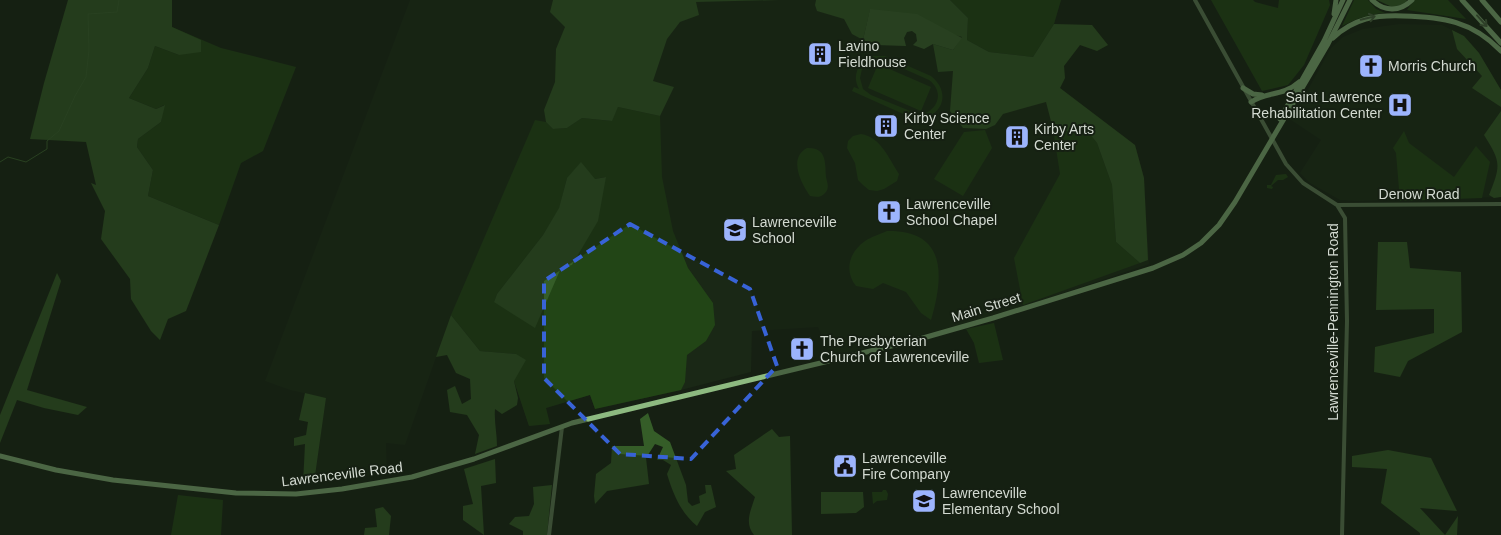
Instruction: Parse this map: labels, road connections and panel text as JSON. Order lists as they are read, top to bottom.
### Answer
{
  "streets": {
    "highway": ["Main Street", "Lawrenceville Road"],
    "street": ["Denow Road", "Lawrenceville-Pennington Road"]
  },
  "crossings": [
    ["Denow Road", "Lawrenceville-Pennington Road"],
    ["Main Street", "Lawrenceville-Pennington Road"],
    ["Main Street", "Lawrenceville Road"]
  ],
  "places": {
    "building": ["Lavino Fieldhouse", "Kirby Science Center", "Kirby Arts Center"],
    "church": ["Morris Church", "Lawrenceville School Chapel", "The Presbyterian Church of Lawrenceville"],
    "hospital": ["Saint Lawrence Rehabilitation Center"],
    "school or university": ["Lawrenceville School", "Lawrenceville Elementary School"],
    "public building": ["Lawrenceville Fire Company"]
  }
}
